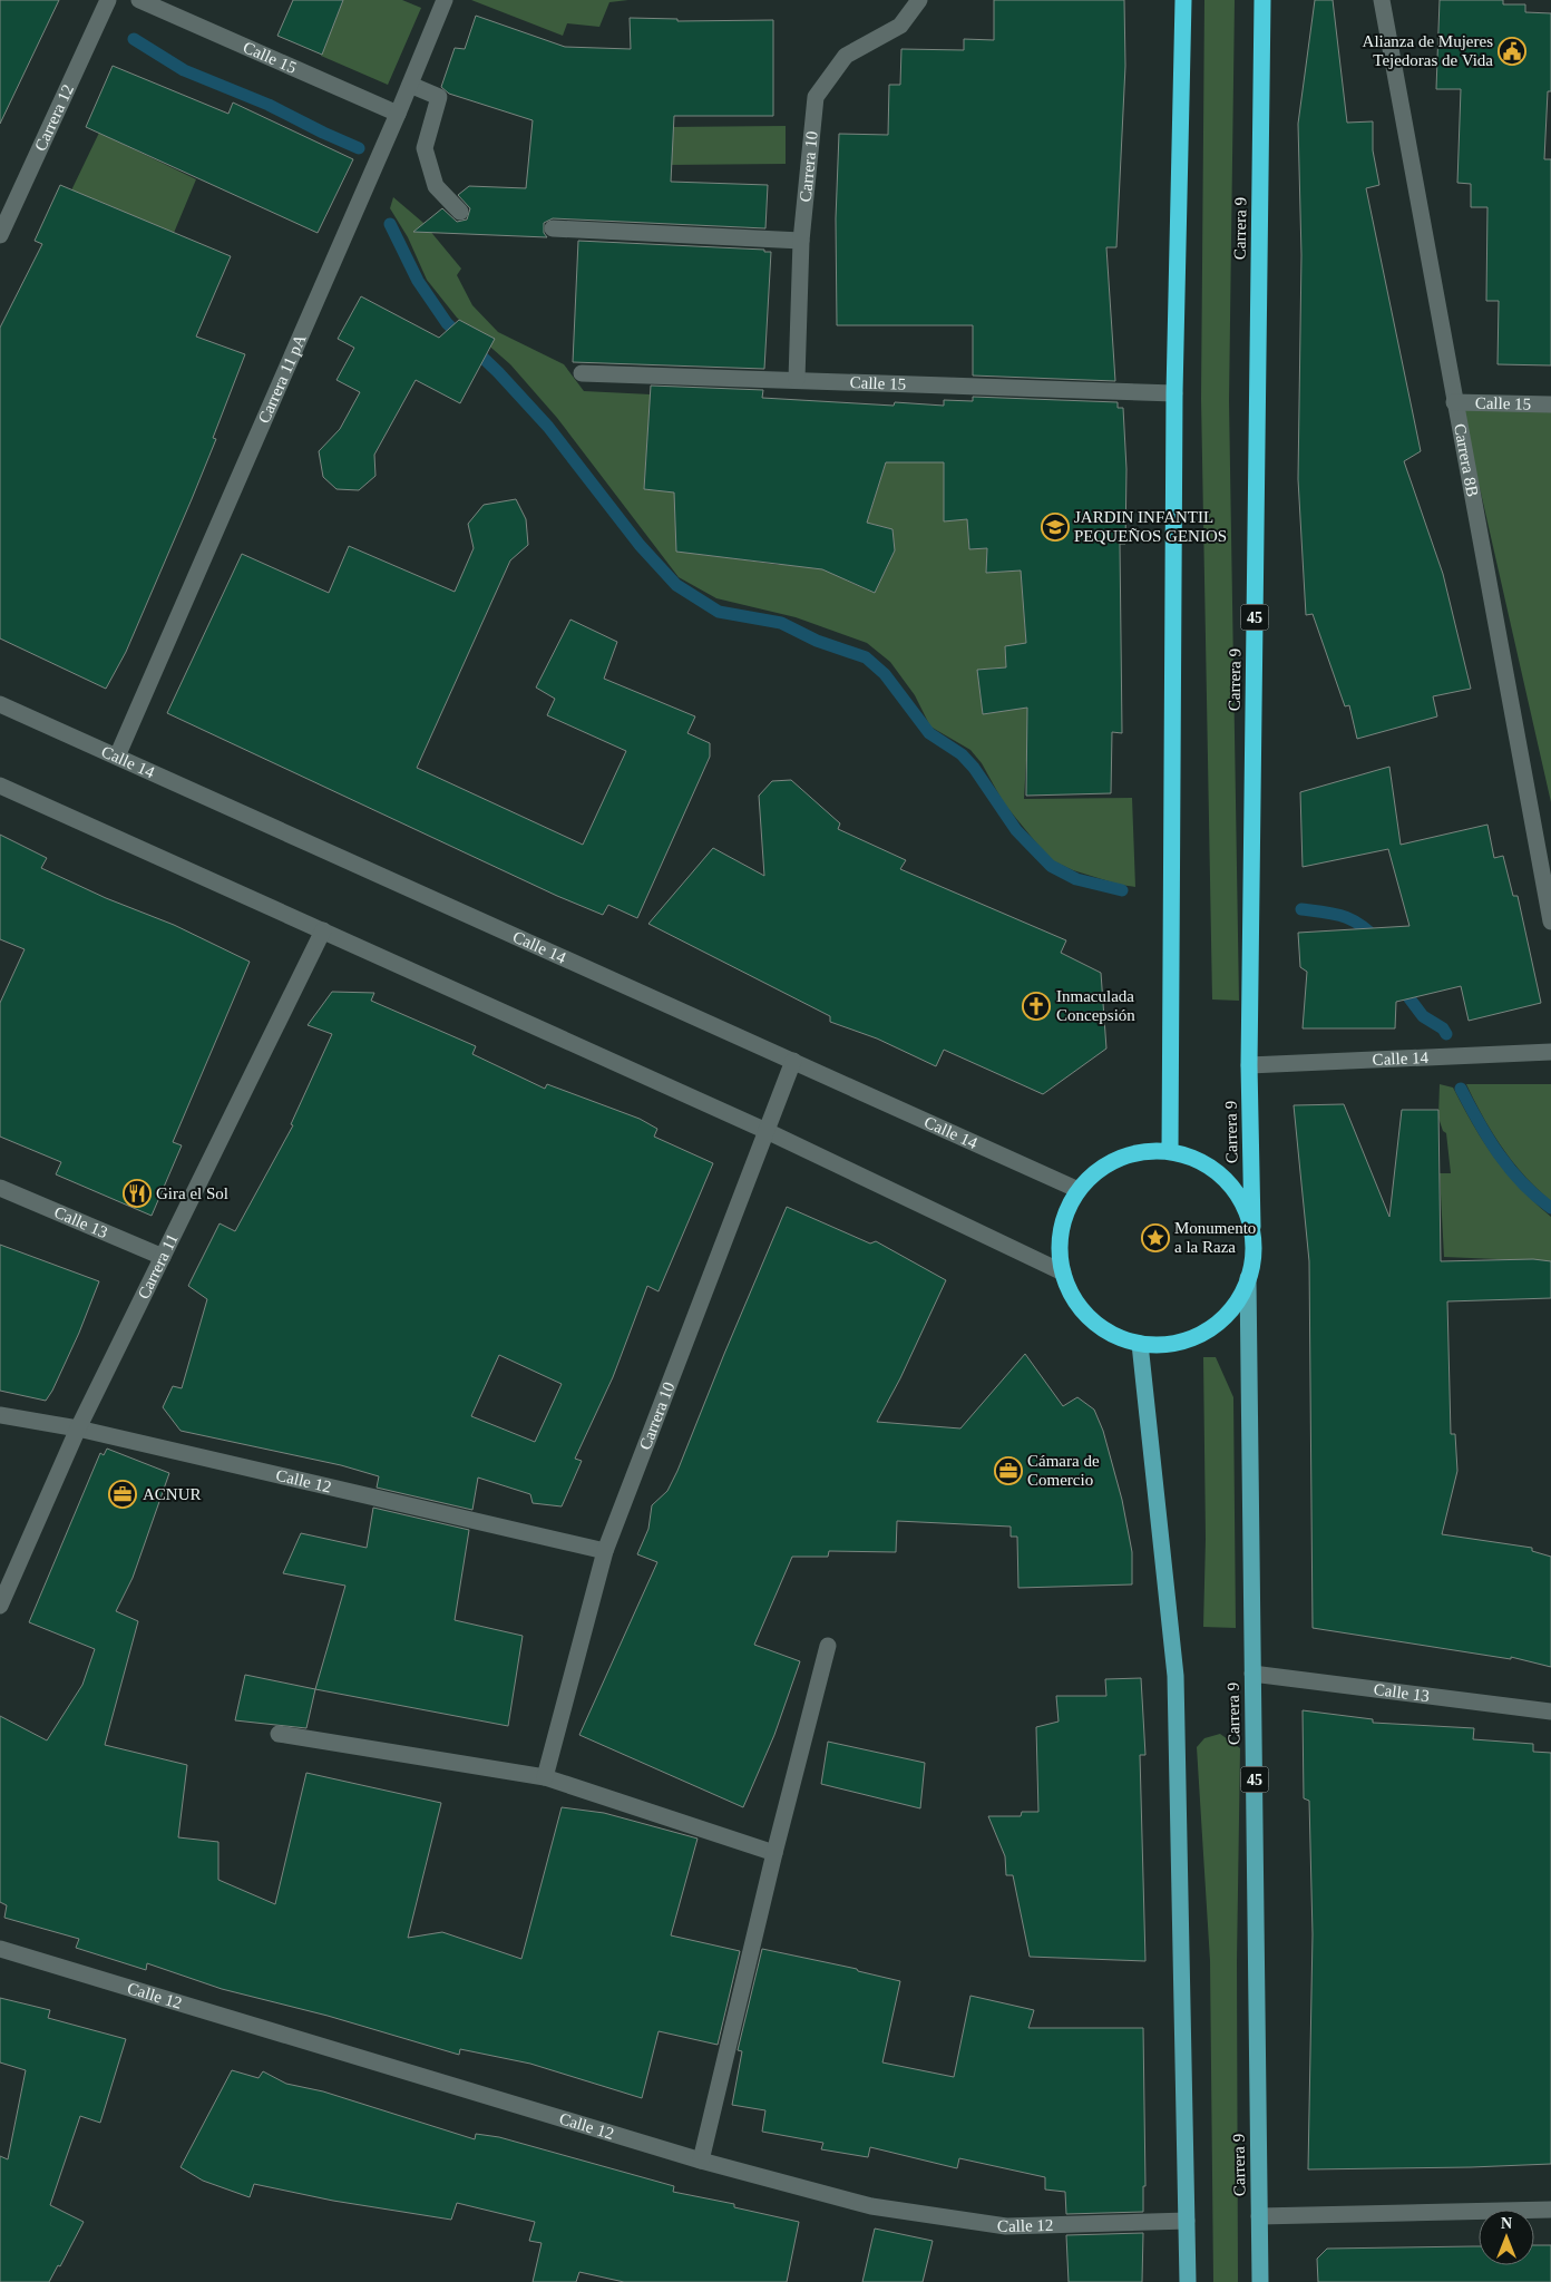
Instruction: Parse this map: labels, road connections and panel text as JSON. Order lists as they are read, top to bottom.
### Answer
{
  "streets": {
    "highway": ["Carrera 9", "45"],
    "street": [
      "Calle 15",
      "Carrera 12",
      "Carrera 10",
      "Carrera 11 pA",
      "Carrera 8B",
      "Calle 14",
      "Calle 13",
      "Carrera 11",
      "Calle 12"
    ]
  },
  "crossings": [
    ["Calle 15", "Carrera 10"],
    ["Calle 15", "Carrera 11 pA"],
    ["Calle 15", "Carrera 8B"],
    ["Carrera 10", "Calle 14"],
    ["Carrera 10", "Calle 12"],
    ["Carrera 9", "Calle 14"],
    ["Carrera 9", "Calle 13"],
    ["Carrera 11 pA", "Calle 14"],
    ["Calle 13", "Carrera 11"],
    ["Carrera 11", "Calle 12"]
  ],
  "places": {
    "public building": ["Alianza de Mujeres Tejedoras de Vida"],
    "school or university": ["JARDIN INFANTIL PEQUEÑOS GENIOS"],
    "church": ["Inmaculada Concepsión"],
    "restaurant": ["Gira el Sol"],
    "place": ["Monumento a la Raza"],
    "office": ["Cámara de Comercio", "ACNUR"]
  },
  "north": "top"
}
